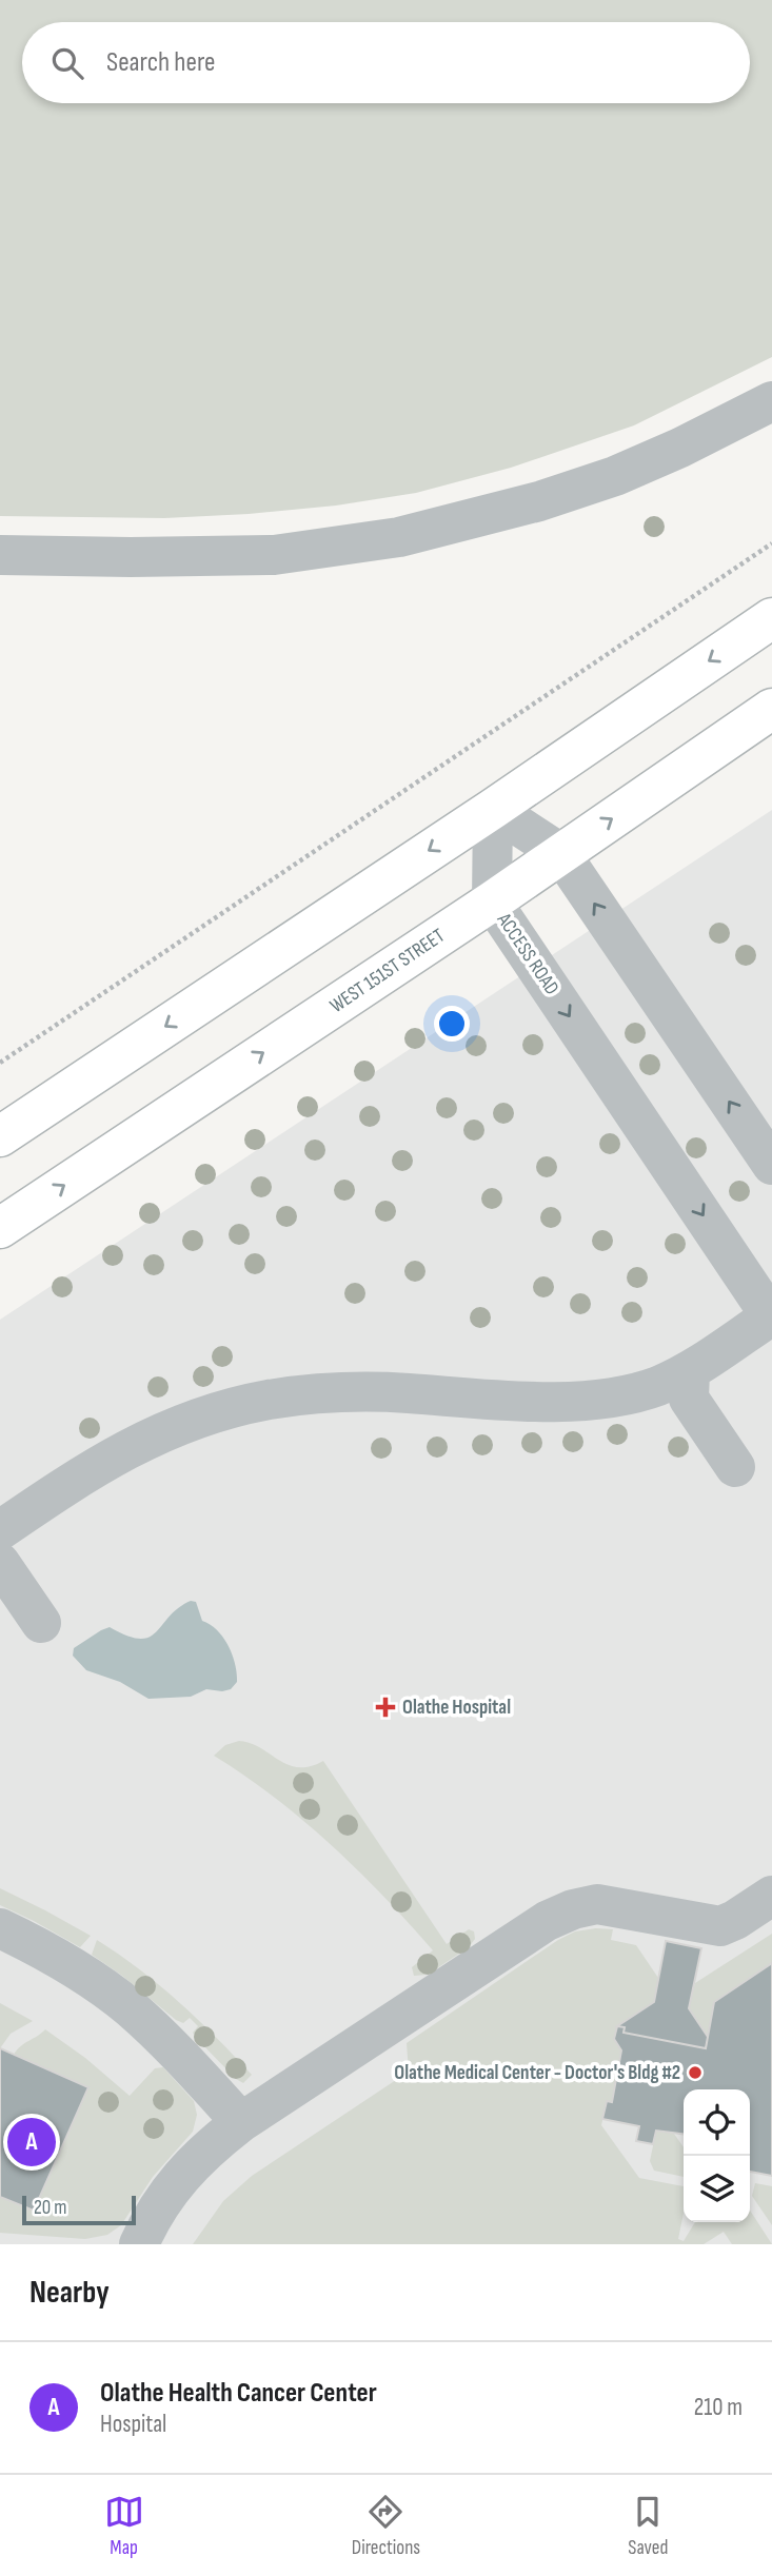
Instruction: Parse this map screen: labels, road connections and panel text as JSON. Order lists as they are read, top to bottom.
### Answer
{
  "streets": {
    "main road": ["WEST 151ST STREET"],
    "street": ["ACCESS ROAD"]
  },
  "crossings": [
    ["ACCESS ROAD", "WEST 151ST STREET"]
  ],
  "places": {
    "health": ["Olathe Hospital"],
    "other": ["Olathe Medical Center - Doctor's Bldg #2"]
  },
  "scale_bar": "20 m",
  "page": {
    "search": "Search here",
    "pins": "A",
    "scale": "20 m",
    "heading": "Nearby",
    "list": [
      {
        "mark": "A",
        "name": "Olathe Health Cancer Center",
        "note": "Hospital",
        "value": "210 m"
      }
    ],
    "nav": ["Map", "Directions", "Saved"]
  }
}
